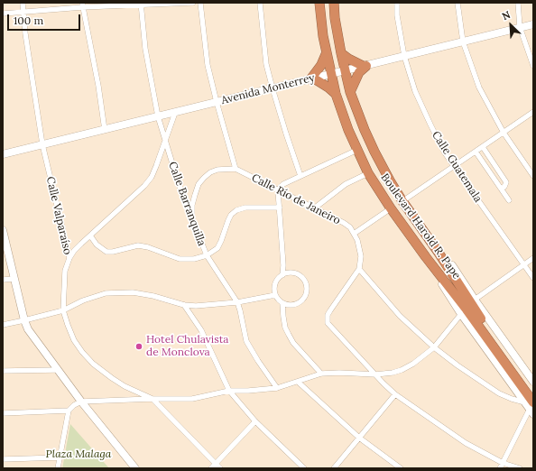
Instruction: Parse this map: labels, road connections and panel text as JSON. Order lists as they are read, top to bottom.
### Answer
{
  "streets": {
    "highway": ["Boulevard Harold R. Pape"],
    "street": [
      "Avenida Monterrey",
      "Calle Guatemala",
      "Calle Río de Janeiro",
      "Calle Barranquilla",
      "Calle Valparaíso"
    ]
  },
  "crossings": [
    ["Avenida Monterrey", "Calle Guatemala"],
    ["Avenida Monterrey", "Calle Barranquilla"],
    ["Avenida Monterrey", "Calle Valparaíso"],
    ["Avenida Monterrey", "Boulevard Harold R. Pape"]
  ],
  "parks": ["Plaza Malaga"],
  "places": ["Hotel Chulavista de Monclova"],
  "scale_bar": "100 m",
  "north": "top left"
}
